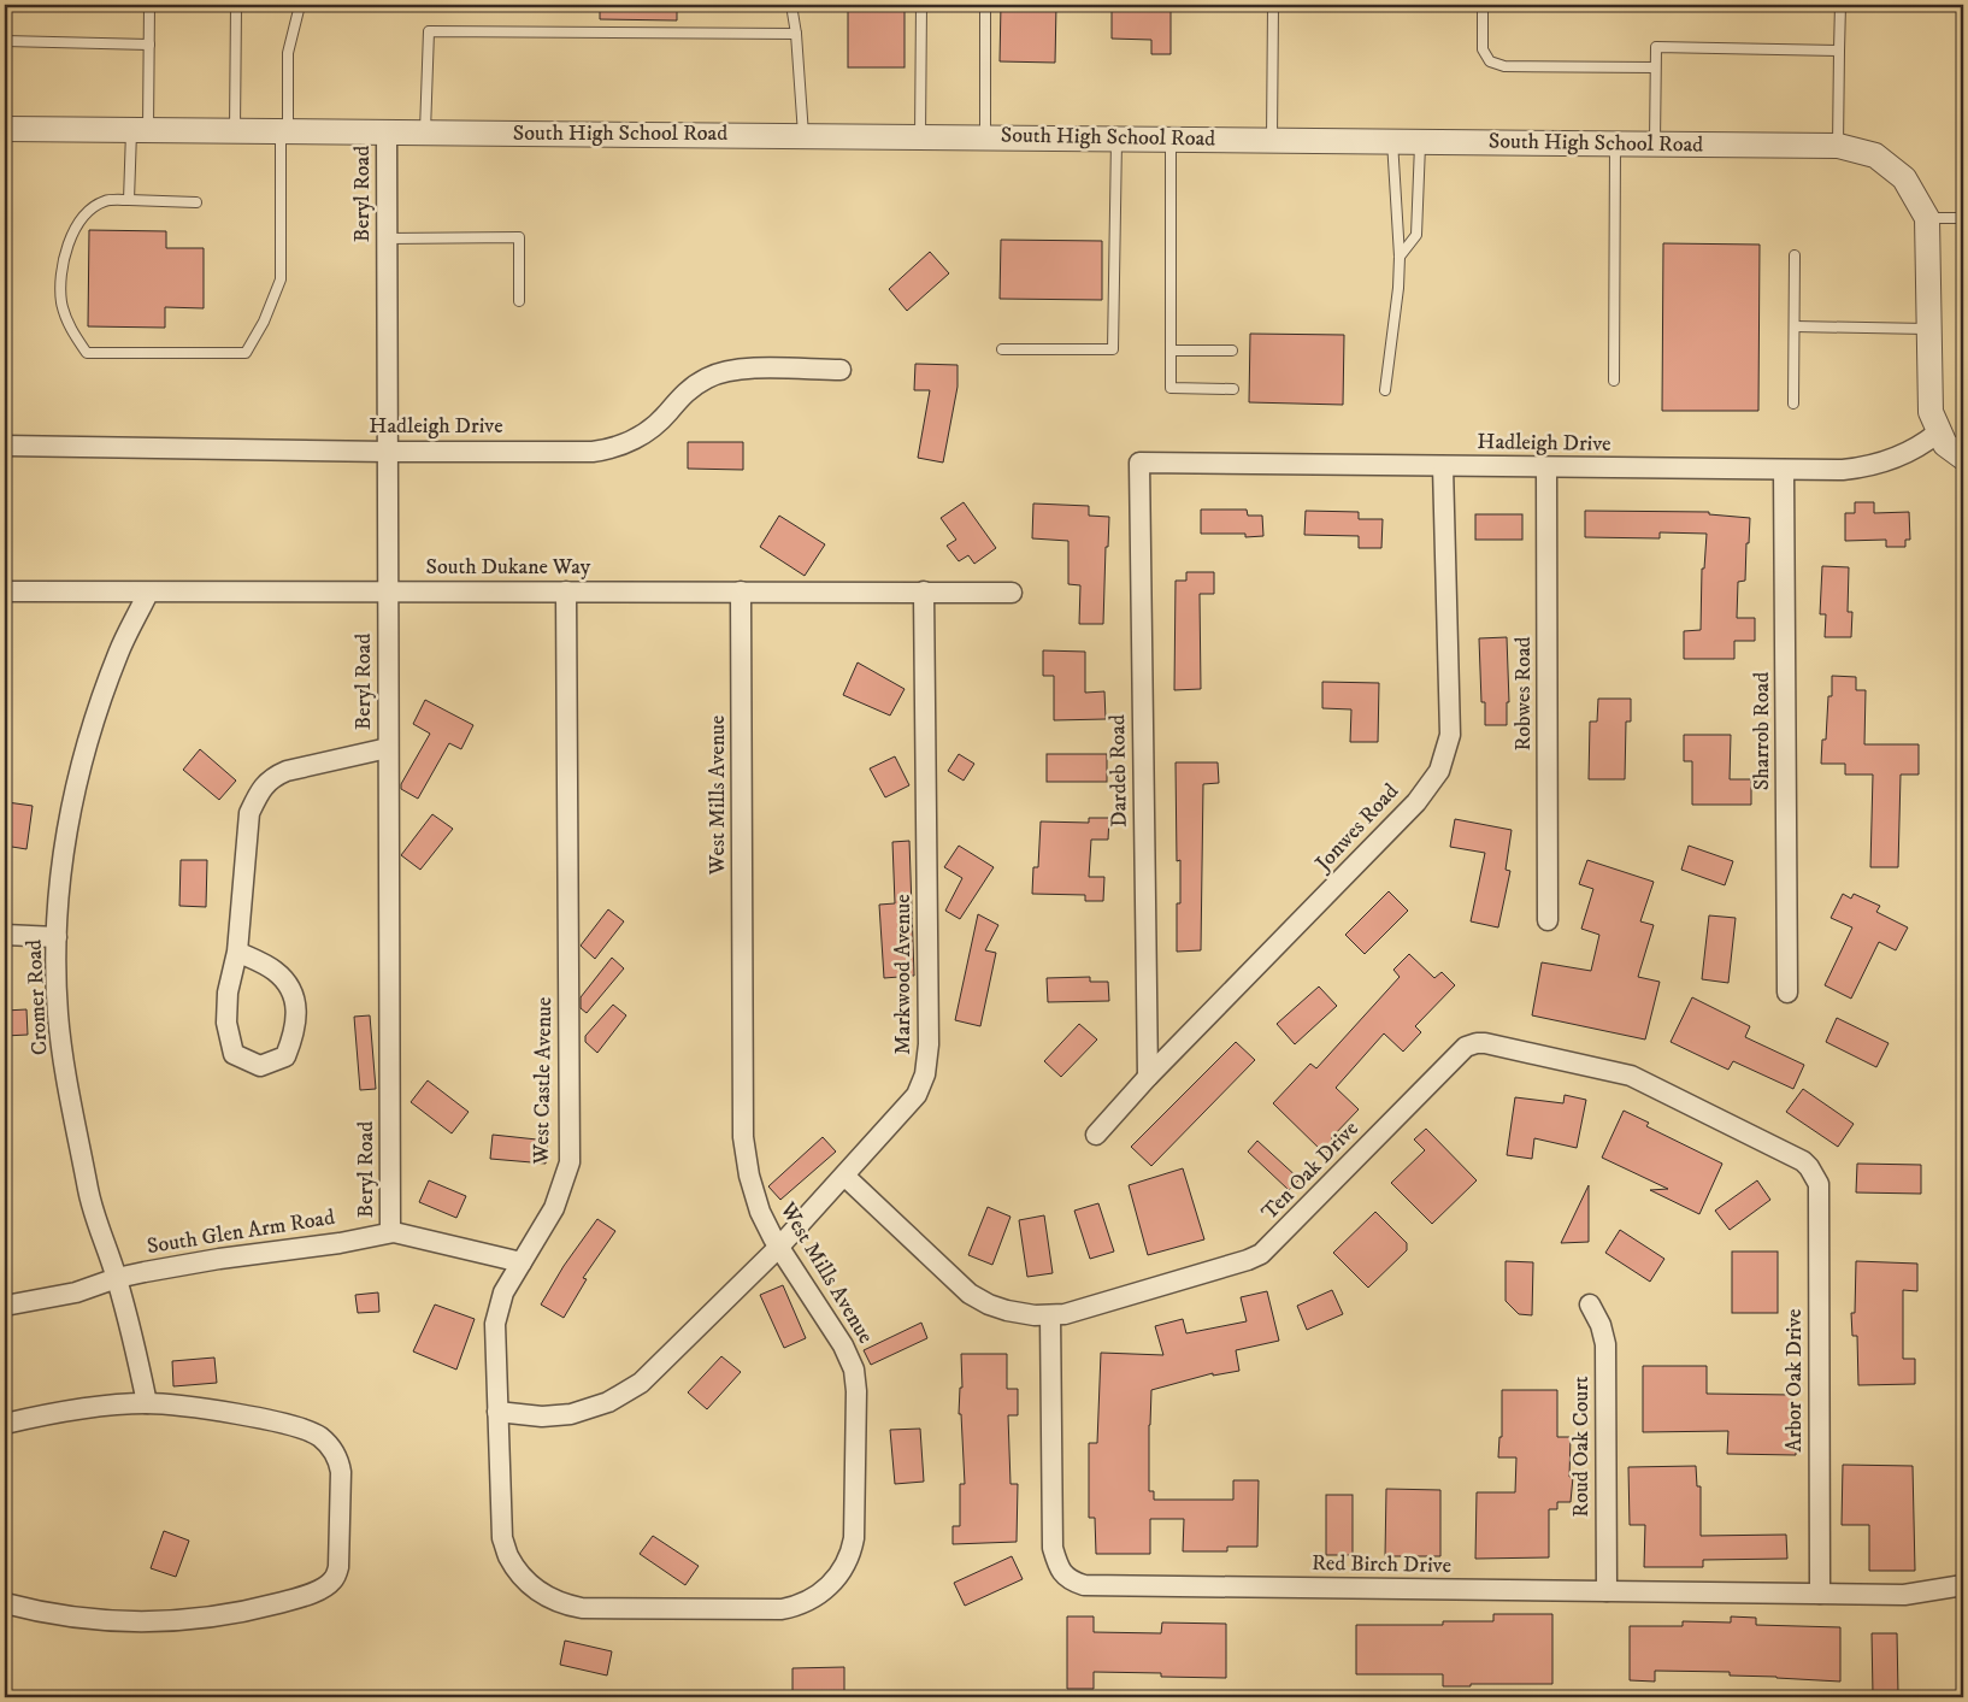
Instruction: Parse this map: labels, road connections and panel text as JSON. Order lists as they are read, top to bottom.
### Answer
{
  "streets": {
    "street": [
      "South High School Road",
      "Beryl Road",
      "Hadleigh Drive",
      "South Dukane Way",
      "Robwes Road",
      "Sharrob Road",
      "Dardeb Road",
      "West Mills Avenue",
      "Jonwes Road",
      "Markwood Avenue",
      "Cromer Road",
      "West Castle Avenue",
      "Ten Oak Drive",
      "South Glen Arm Road",
      "Arbor Oak Drive",
      "Roud Oak Court",
      "Red Birch Drive"
    ]
  },
  "crossings": [
    ["South High School Road", "Beryl Road"],
    ["South High School Road", "Hadleigh Drive"],
    ["Beryl Road", "Hadleigh Drive"],
    ["Beryl Road", "South Dukane Way"],
    ["Beryl Road", "South Glen Arm Road"],
    ["Hadleigh Drive", "Robwes Road"],
    ["Hadleigh Drive", "Sharrob Road"],
    ["Hadleigh Drive", "Dardeb Road"],
    ["Hadleigh Drive", "Jonwes Road"],
    ["South Dukane Way", "West Mills Avenue"],
    ["South Dukane Way", "Markwood Avenue"],
    ["South Dukane Way", "Cromer Road"],
    ["South Dukane Way", "West Castle Avenue"],
    ["Dardeb Road", "Jonwes Road"],
    ["West Mills Avenue", "Markwood Avenue"],
    ["West Mills Avenue", "West Castle Avenue"],
    ["Markwood Avenue", "West Castle Avenue"],
    ["Markwood Avenue", "Ten Oak Drive"],
    ["Cromer Road", "South Glen Arm Road"],
    ["West Castle Avenue", "South Glen Arm Road"],
    ["Ten Oak Drive", "Arbor Oak Drive"],
    ["Ten Oak Drive", "Red Birch Drive"],
    ["Arbor Oak Drive", "Red Birch Drive"],
    ["Roud Oak Court", "Red Birch Drive"]
  ]
}
